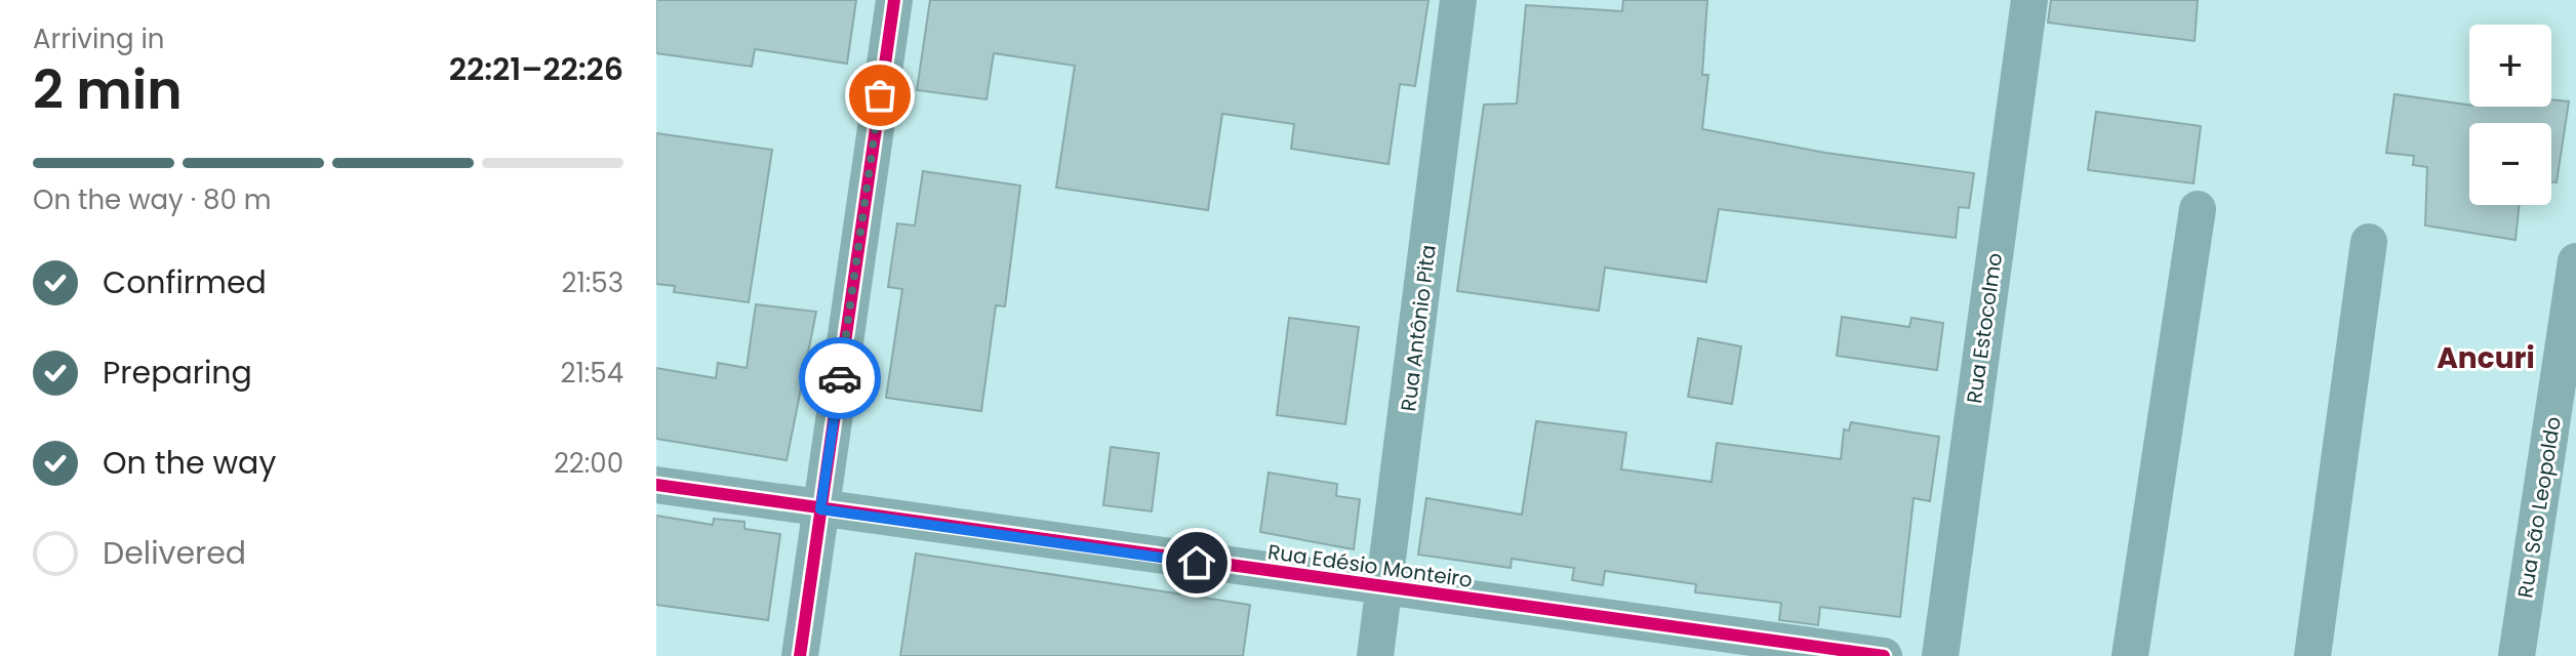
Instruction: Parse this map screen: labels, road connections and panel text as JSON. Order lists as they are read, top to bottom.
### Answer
{
  "streets": {
    "street": [
      "Rua Antônio Pita",
      "Rua Estocolmo",
      "Rua São Leopoldo",
      "Rua Edésio Monteiro"
    ]
  },
  "crossings": [
    ["Rua Antônio Pita", "Rua Edésio Monteiro"]
  ],
  "districts": ["Ancuri"],
  "page": {
    "heading": ["2 min", "Arriving in", "22:21–22:26"],
    "map_buttons": ["+", "−"],
    "bar": "On the way · 80 m",
    "list": [
      ["Confirmed", "21:53"],
      ["Preparing", "21:54"],
      ["On the way", "22:00"],
      "Delivered"
    ]
  }
}
